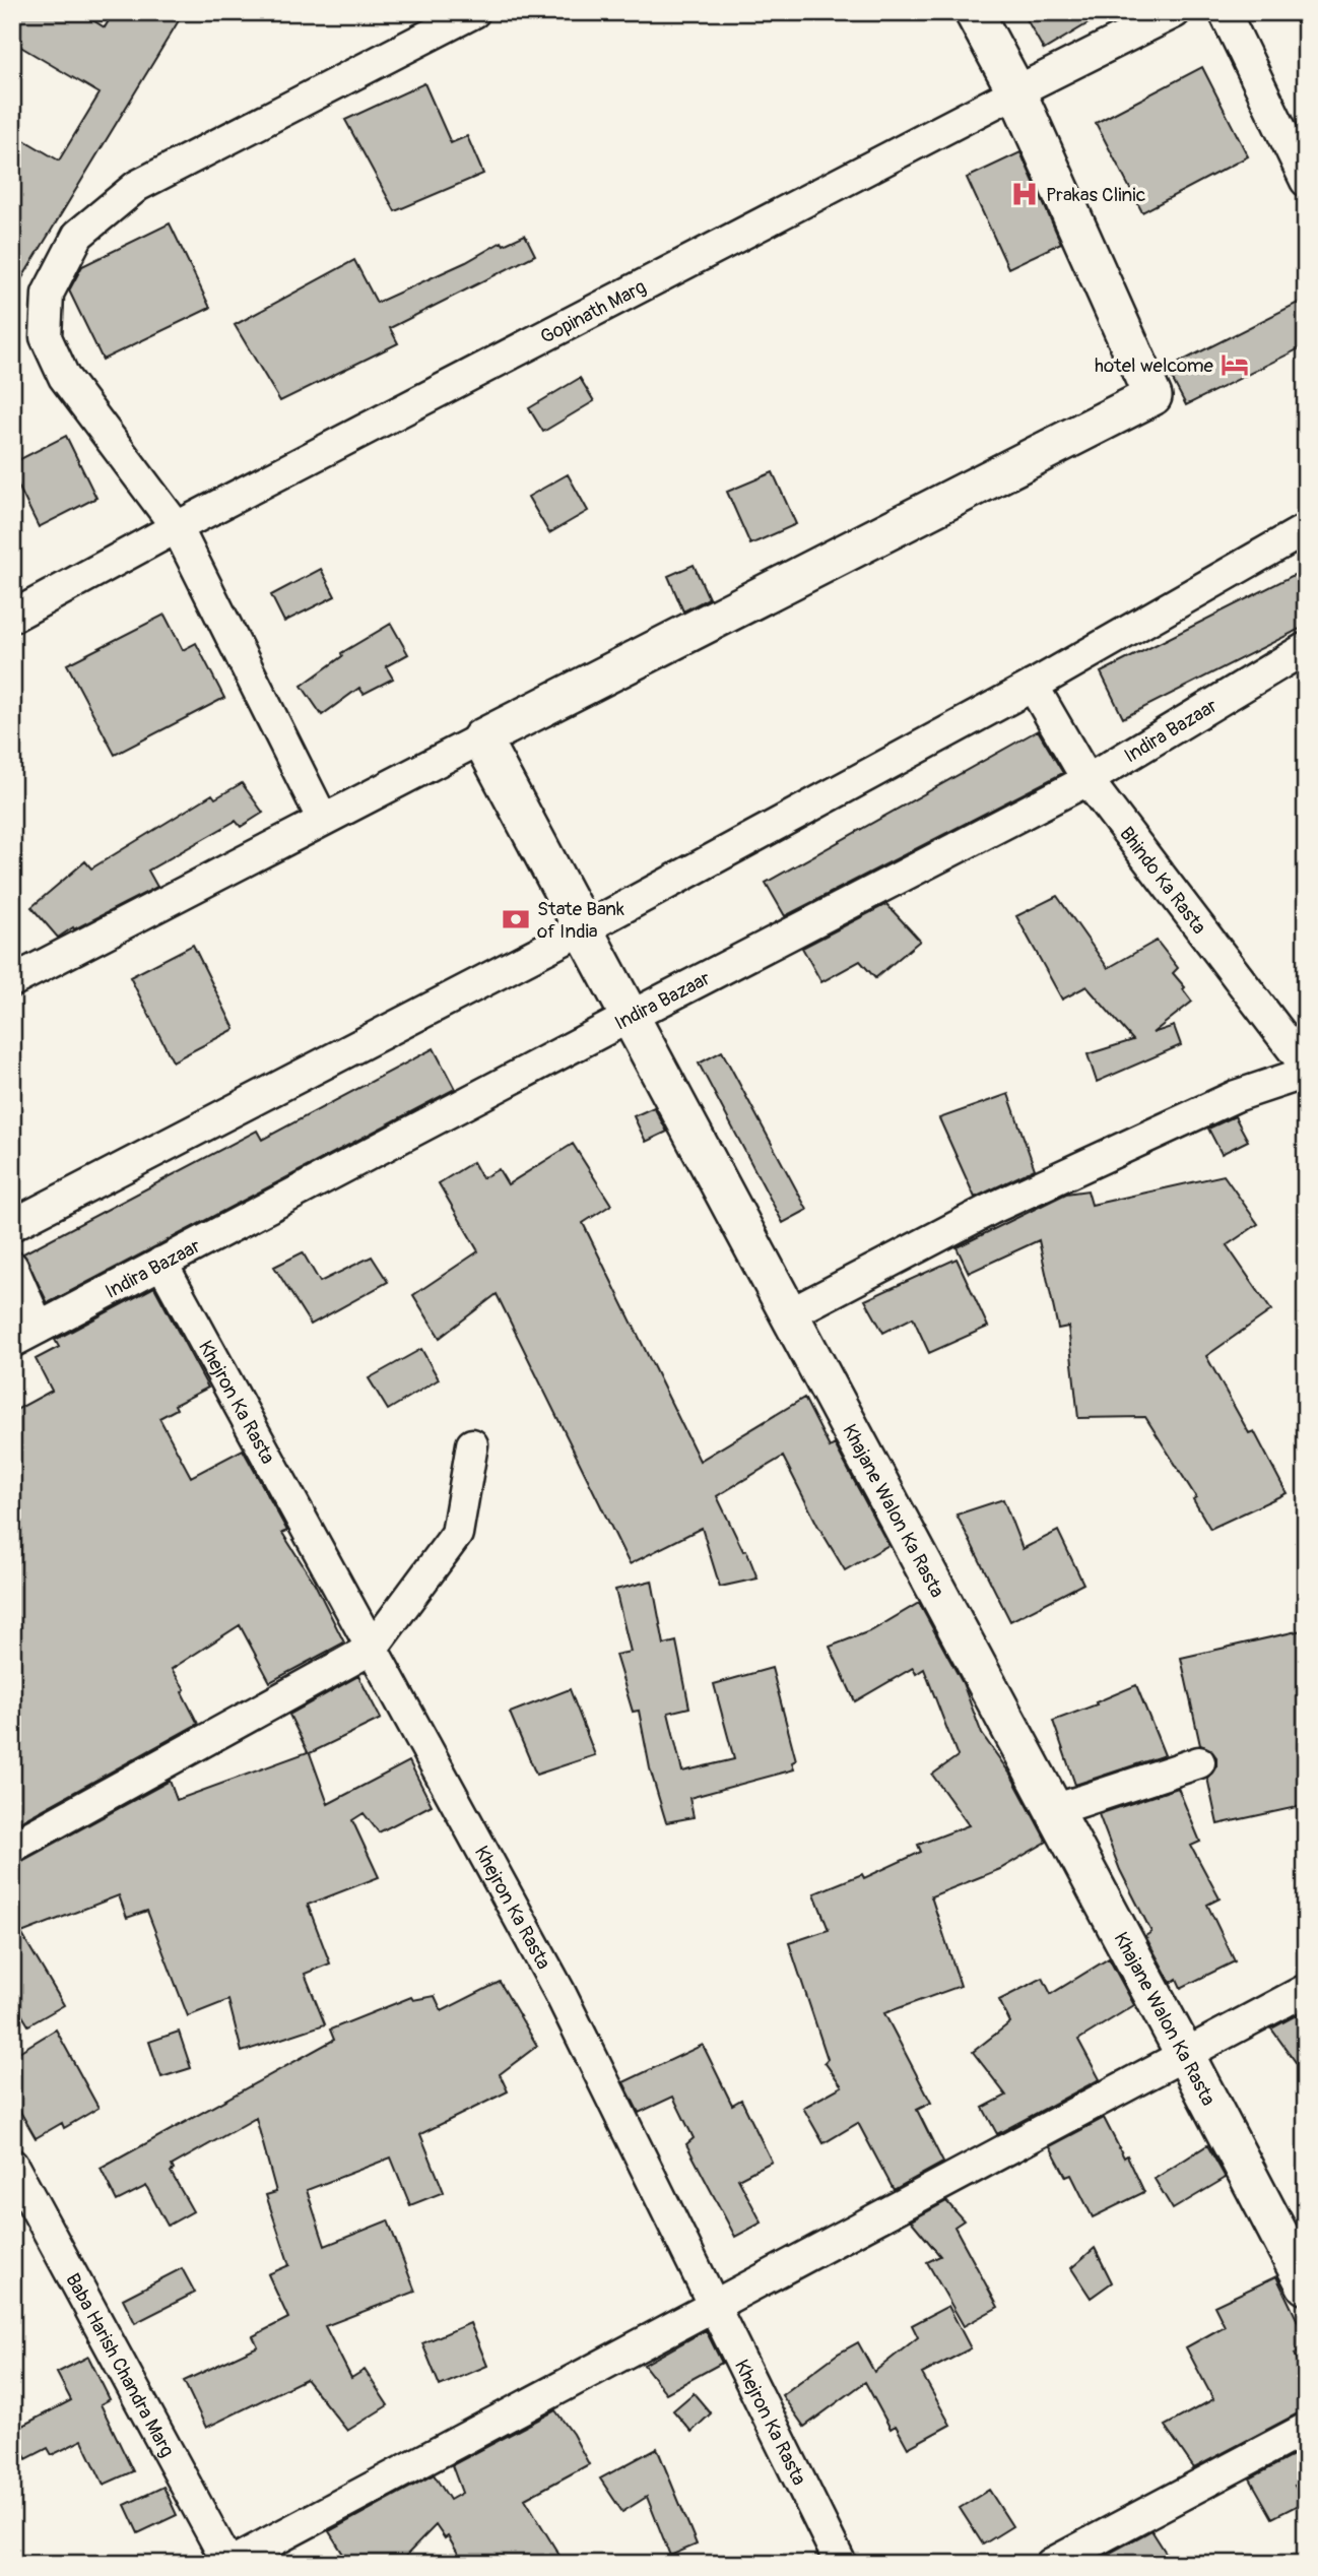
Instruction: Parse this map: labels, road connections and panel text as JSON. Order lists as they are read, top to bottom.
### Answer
{
  "streets": {
    "street": [
      "Gopinath Marg",
      "Indira Bazaar",
      "Bhindo Ka Rasta",
      "Khejron Ka Rasta",
      "Khajane Walon Ka Rasta",
      "Baba Harish Chandra Marg"
    ]
  },
  "crossings": [
    ["Indira Bazaar", "Bhindo Ka Rasta"],
    ["Indira Bazaar", "Khejron Ka Rasta"],
    ["Indira Bazaar", "Khajane Walon Ka Rasta"]
  ],
  "places": {
    "hospital": ["Prakas Clinic"],
    "hotel": ["hotel welcome"],
    "bank": ["State Bank of India"]
  }
}
